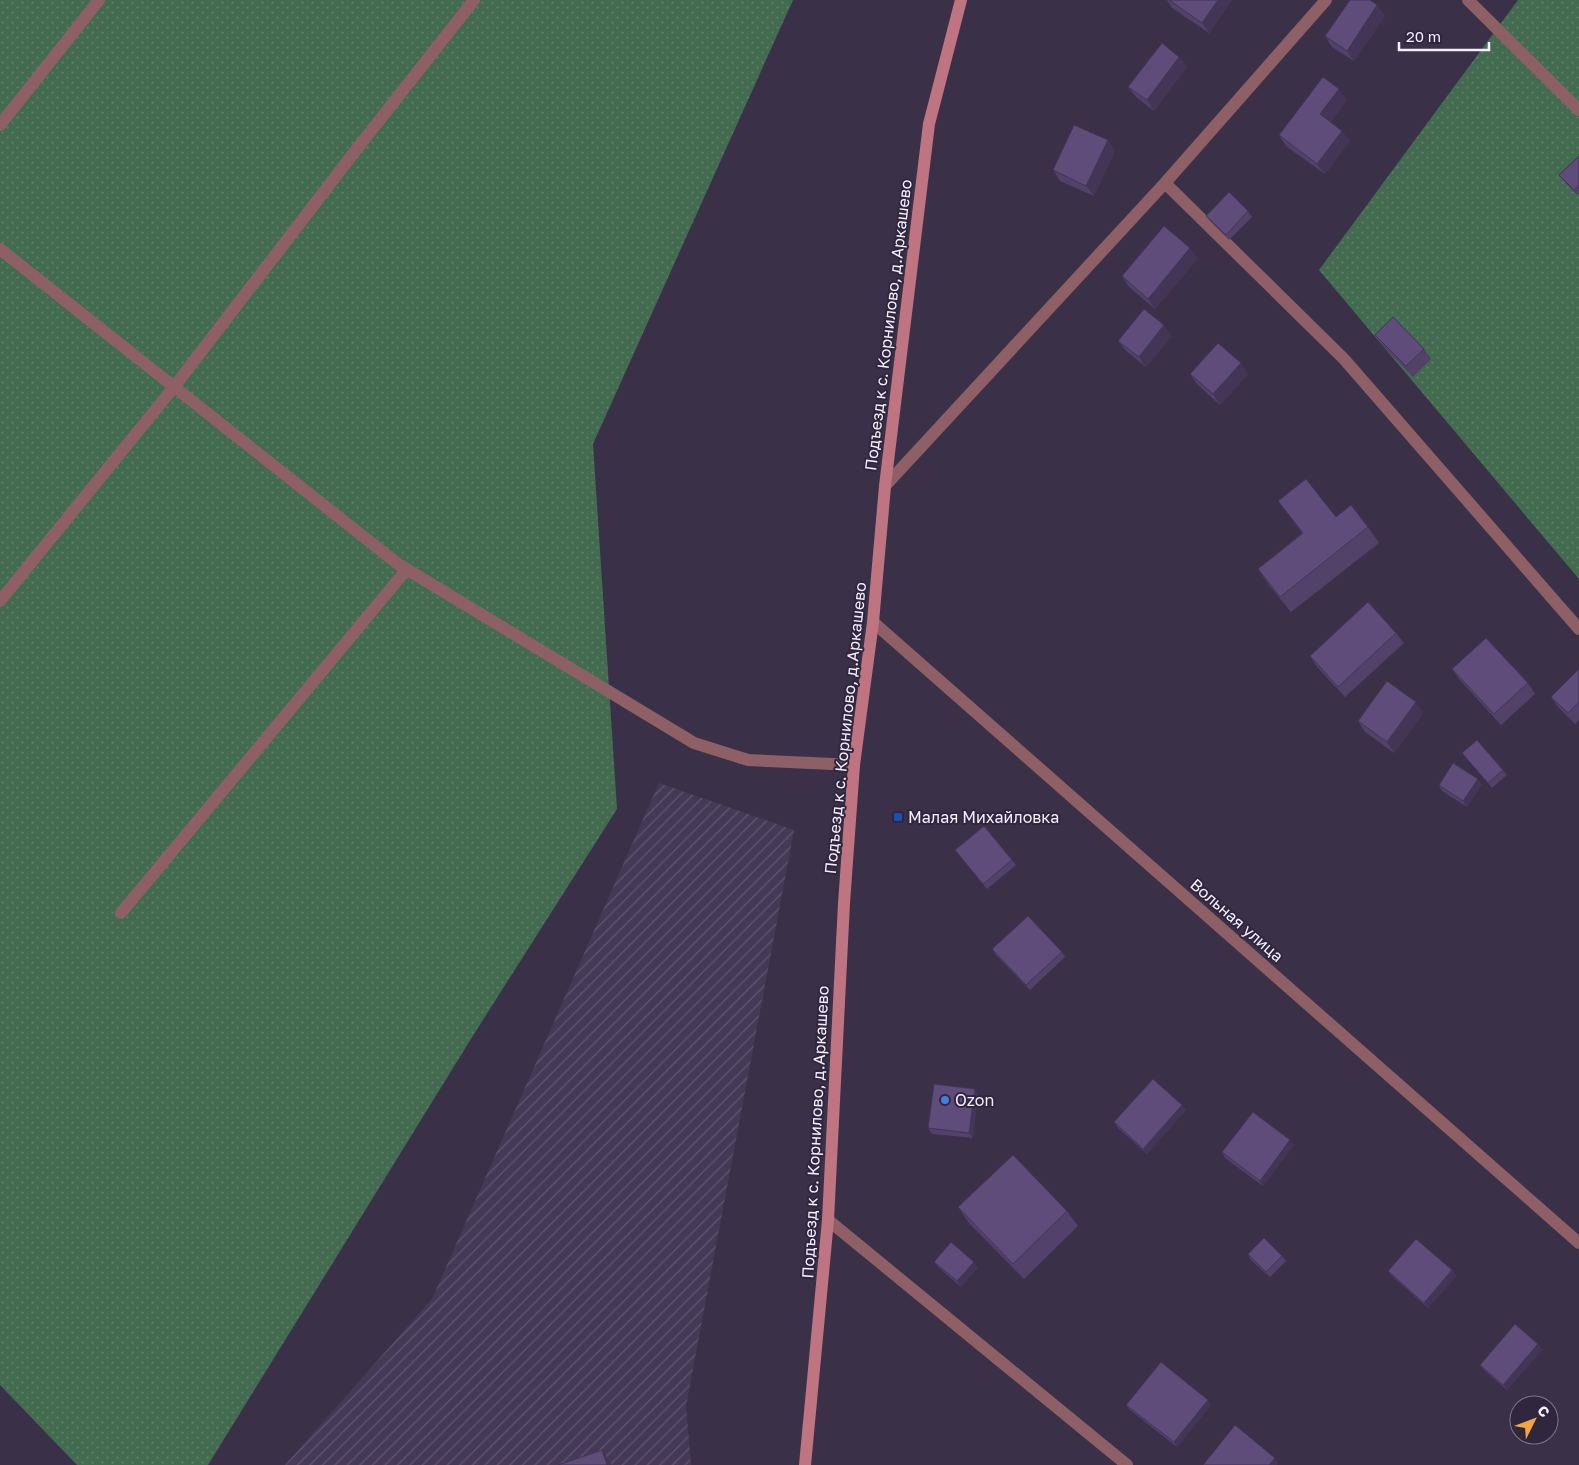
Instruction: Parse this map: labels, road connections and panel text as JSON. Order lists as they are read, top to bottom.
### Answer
{
  "streets": {
    "street": ["Подъезд к с. Корнилово, д.Аркашево", "Вольная улица"]
  },
  "crossings": [
    ["Подъезд к с. Корнилово, д.Аркашево", "Вольная улица"]
  ],
  "places": {
    "transit": ["Малая Михайловка"],
    "other": ["Ozon"]
  },
  "scale_bar": "20 m",
  "north": "top right"
}
